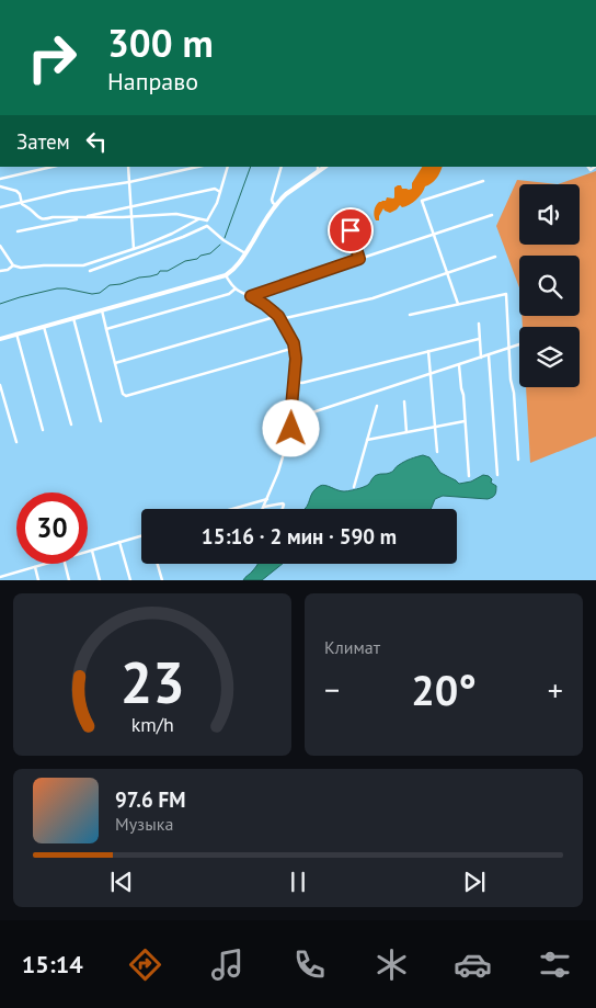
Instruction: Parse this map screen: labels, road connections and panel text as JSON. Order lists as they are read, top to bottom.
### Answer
{
  "page": {
    "turn": ["300 m", "Направо"],
    "then": "Затем",
    "limit": "30",
    "trip": "15:16 · 2 мин · 590 m",
    "tile": "Климат",
    "heat": ["−", "20°", "+"],
    "song": ["97.6 FM", "Музыка"],
    "tabs": "15:14",
    "gauge": ["23", "km/h"]
  }
}
